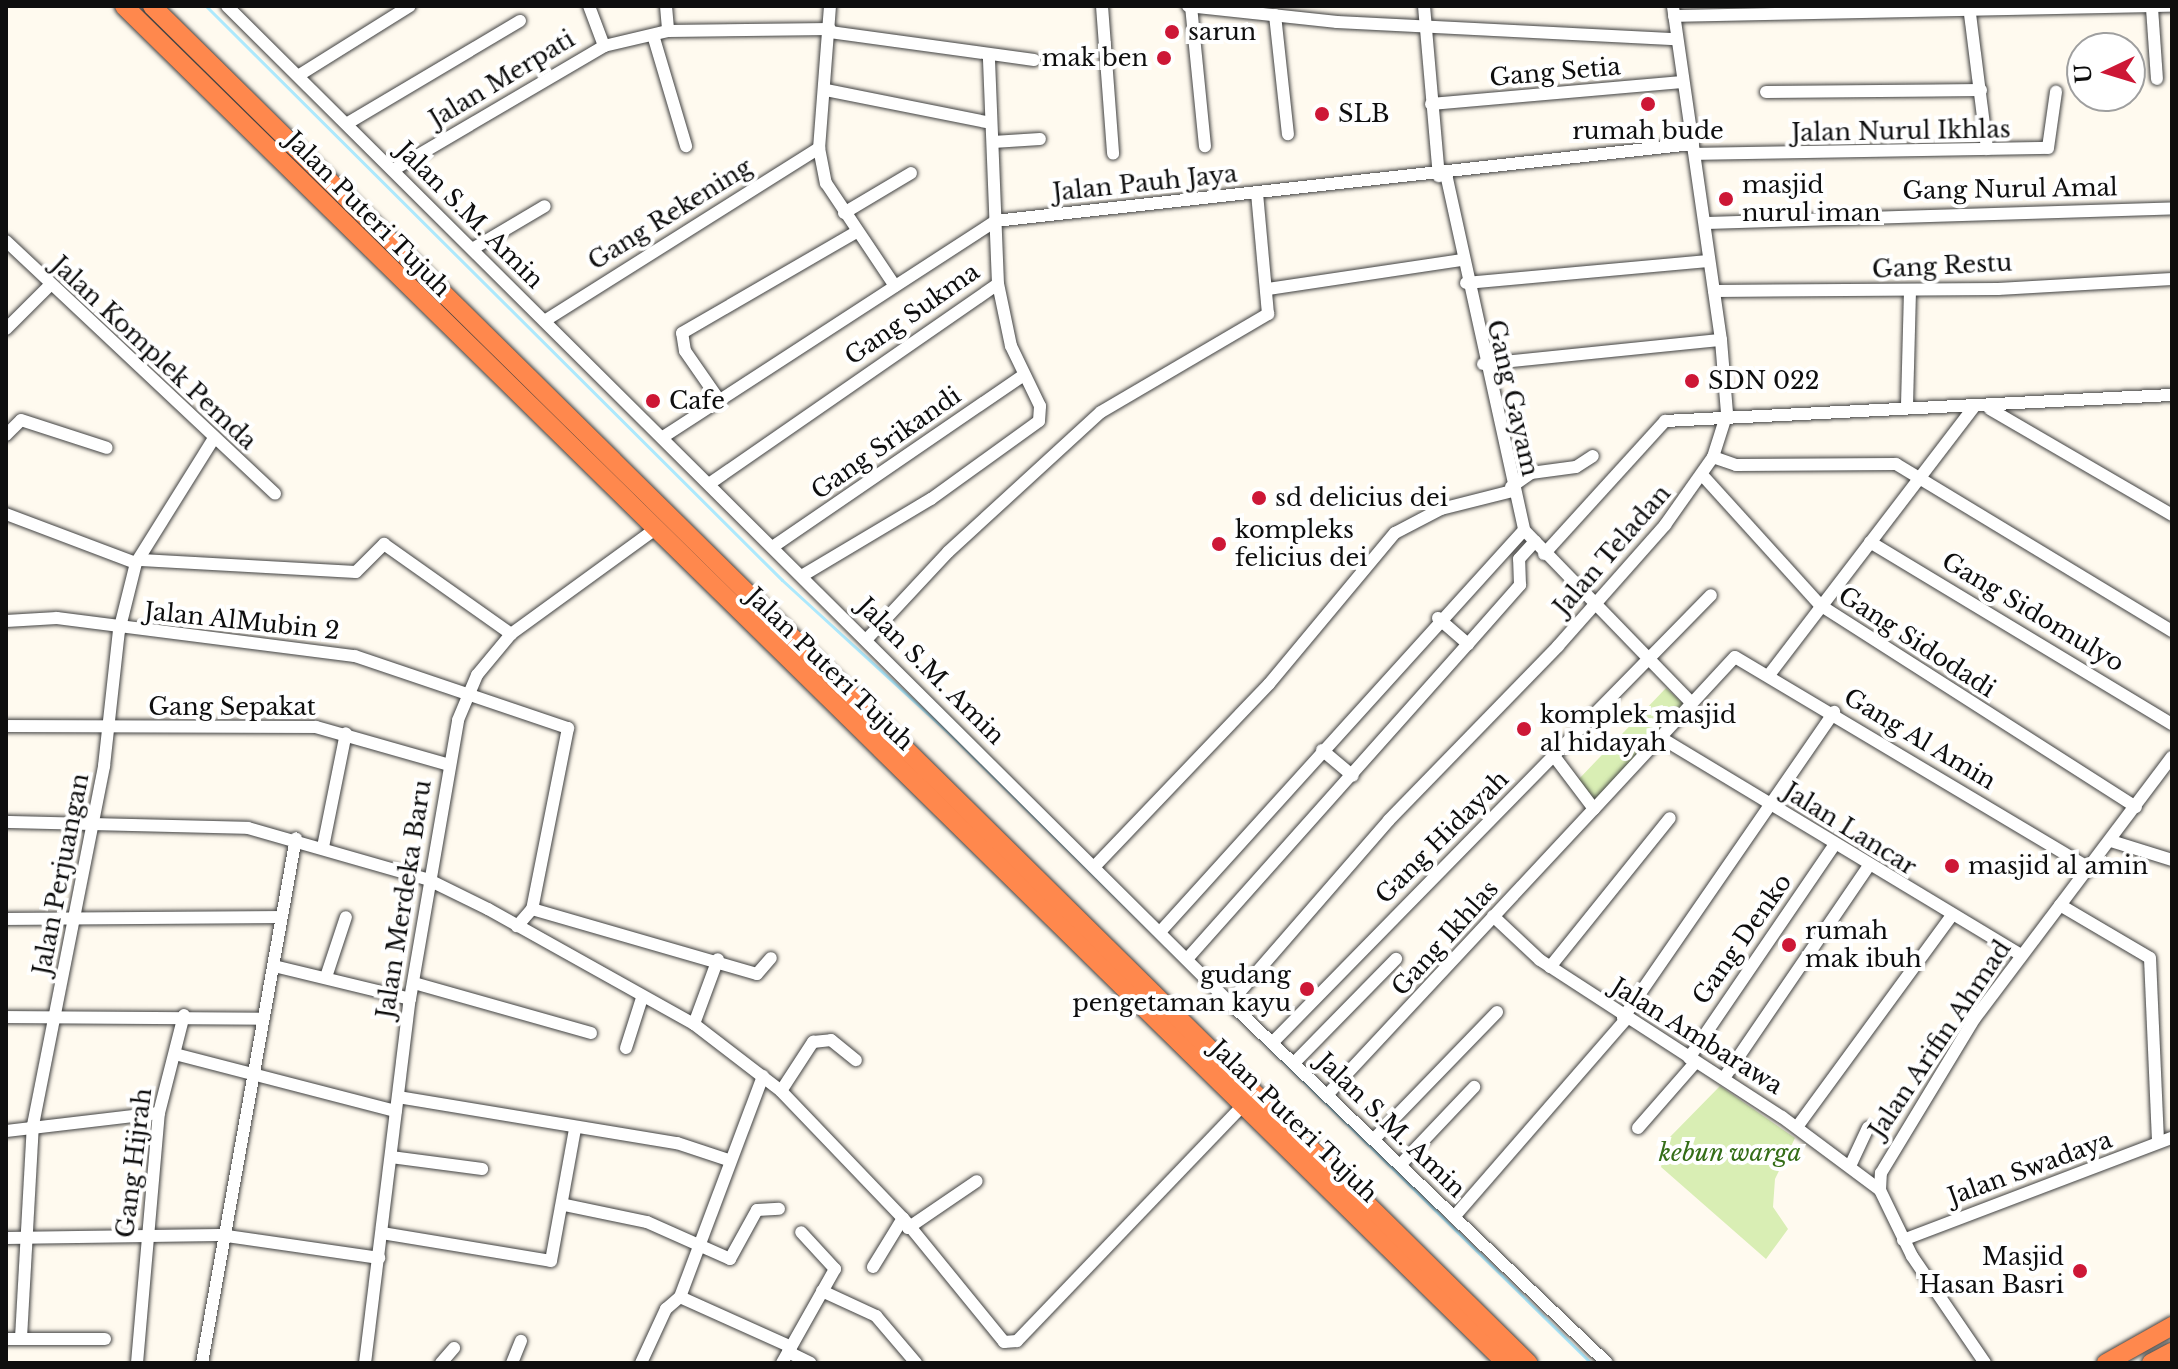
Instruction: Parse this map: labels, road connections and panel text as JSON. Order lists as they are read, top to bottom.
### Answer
{
  "streets": {
    "highway": ["Jalan Puteri Tujuh"],
    "street": [
      "Gang Setia",
      "Jalan Merpati",
      "Jalan Nurul Ikhlas",
      "Jalan Pauh Jaya",
      "Gang Nurul Amal",
      "Gang Rekening",
      "Jalan S.M. Amin",
      "Gang Restu",
      "Gang Sukma",
      "Jalan Komplek Pemda",
      "Gang Gayam",
      "Gang Srikandi",
      "Jalan Teladan",
      "Gang Sidomulyo",
      "Jalan AlMubin 2",
      "Gang Sidodadi",
      "Gang Sepakat",
      "Gang Al Amin",
      "Jalan Lancar",
      "Gang Hidayah",
      "Jalan Perjuangan",
      "Jalan Merdeka Baru",
      "Gang Ikhlas",
      "Gang Denko",
      "Jalan Ambarawa",
      "Jalan Arifin Ahmad",
      "Gang Hijrah",
      "Jalan Swadaya"
    ]
  },
  "crossings": [
    ["Gang Setia", "Gang Gayam"],
    ["Gang Setia", "Jalan Teladan"],
    ["Jalan Merpati", "Jalan S.M. Amin"],
    ["Jalan Merpati", "Gang Sukma"],
    ["Jalan Nurul Ikhlas", "Jalan Pauh Jaya"],
    ["Jalan Nurul Ikhlas", "Jalan Teladan"],
    ["Jalan Pauh Jaya", "Jalan S.M. Amin"],
    ["Jalan Pauh Jaya", "Gang Sukma"],
    ["Jalan Pauh Jaya", "Gang Gayam"],
    ["Jalan Pauh Jaya", "Jalan Teladan"],
    ["Gang Nurul Amal", "Jalan Teladan"],
    ["Jalan Puteri Tujuh", "Jalan Merdeka Baru"],
    ["Gang Rekening", "Jalan S.M. Amin"],
    ["Jalan S.M. Amin", "Gang Sukma"],
    ["Jalan S.M. Amin", "Gang Srikandi"],
    ["Jalan S.M. Amin", "Jalan Teladan"],
    ["Jalan S.M. Amin", "Gang Hidayah"],
    ["Jalan S.M. Amin", "Gang Ikhlas"],
    ["Gang Restu", "Jalan Teladan"],
    ["Jalan Komplek Pemda", "Jalan Perjuangan"],
    ["Gang Gayam", "Jalan Teladan"],
    ["Gang Gayam", "Gang Hidayah"],
    ["Gang Gayam", "Gang Ikhlas"],
    ["Jalan Teladan", "Gang Sidodadi"],
    ["Jalan AlMubin 2", "Jalan Perjuangan"],
    ["Jalan AlMubin 2", "Jalan Merdeka Baru"],
    ["Gang Sidodadi", "Jalan Arifin Ahmad"],
    ["Gang Sepakat", "Jalan Perjuangan"],
    ["Gang Sepakat", "Jalan Merdeka Baru"],
    ["Gang Al Amin", "Gang Ikhlas"],
    ["Gang Al Amin", "Jalan Arifin Ahmad"],
    ["Jalan Lancar", "Gang Ikhlas"],
    ["Jalan Lancar", "Gang Denko"],
    ["Jalan Lancar", "Jalan Arifin Ahmad"],
    ["Gang Ikhlas", "Jalan Ambarawa"],
    ["Gang Denko", "Jalan Ambarawa"],
    ["Jalan Ambarawa", "Jalan Arifin Ahmad"]
  ],
  "parks": ["kebun warga"],
  "places": [
    "sarun",
    "mak ben",
    "rumah bude",
    "SLB",
    "masjid nurul iman",
    "SDN 022",
    "Cafe",
    "sd delicius dei",
    "kompleks felicius dei",
    "komplek masjid al hidayah",
    "masjid al amin",
    "rumah mak ibuh",
    "gudang pengetaman kayu",
    "Masjid Hasan Basri"
  ],
  "north": "left"
}
